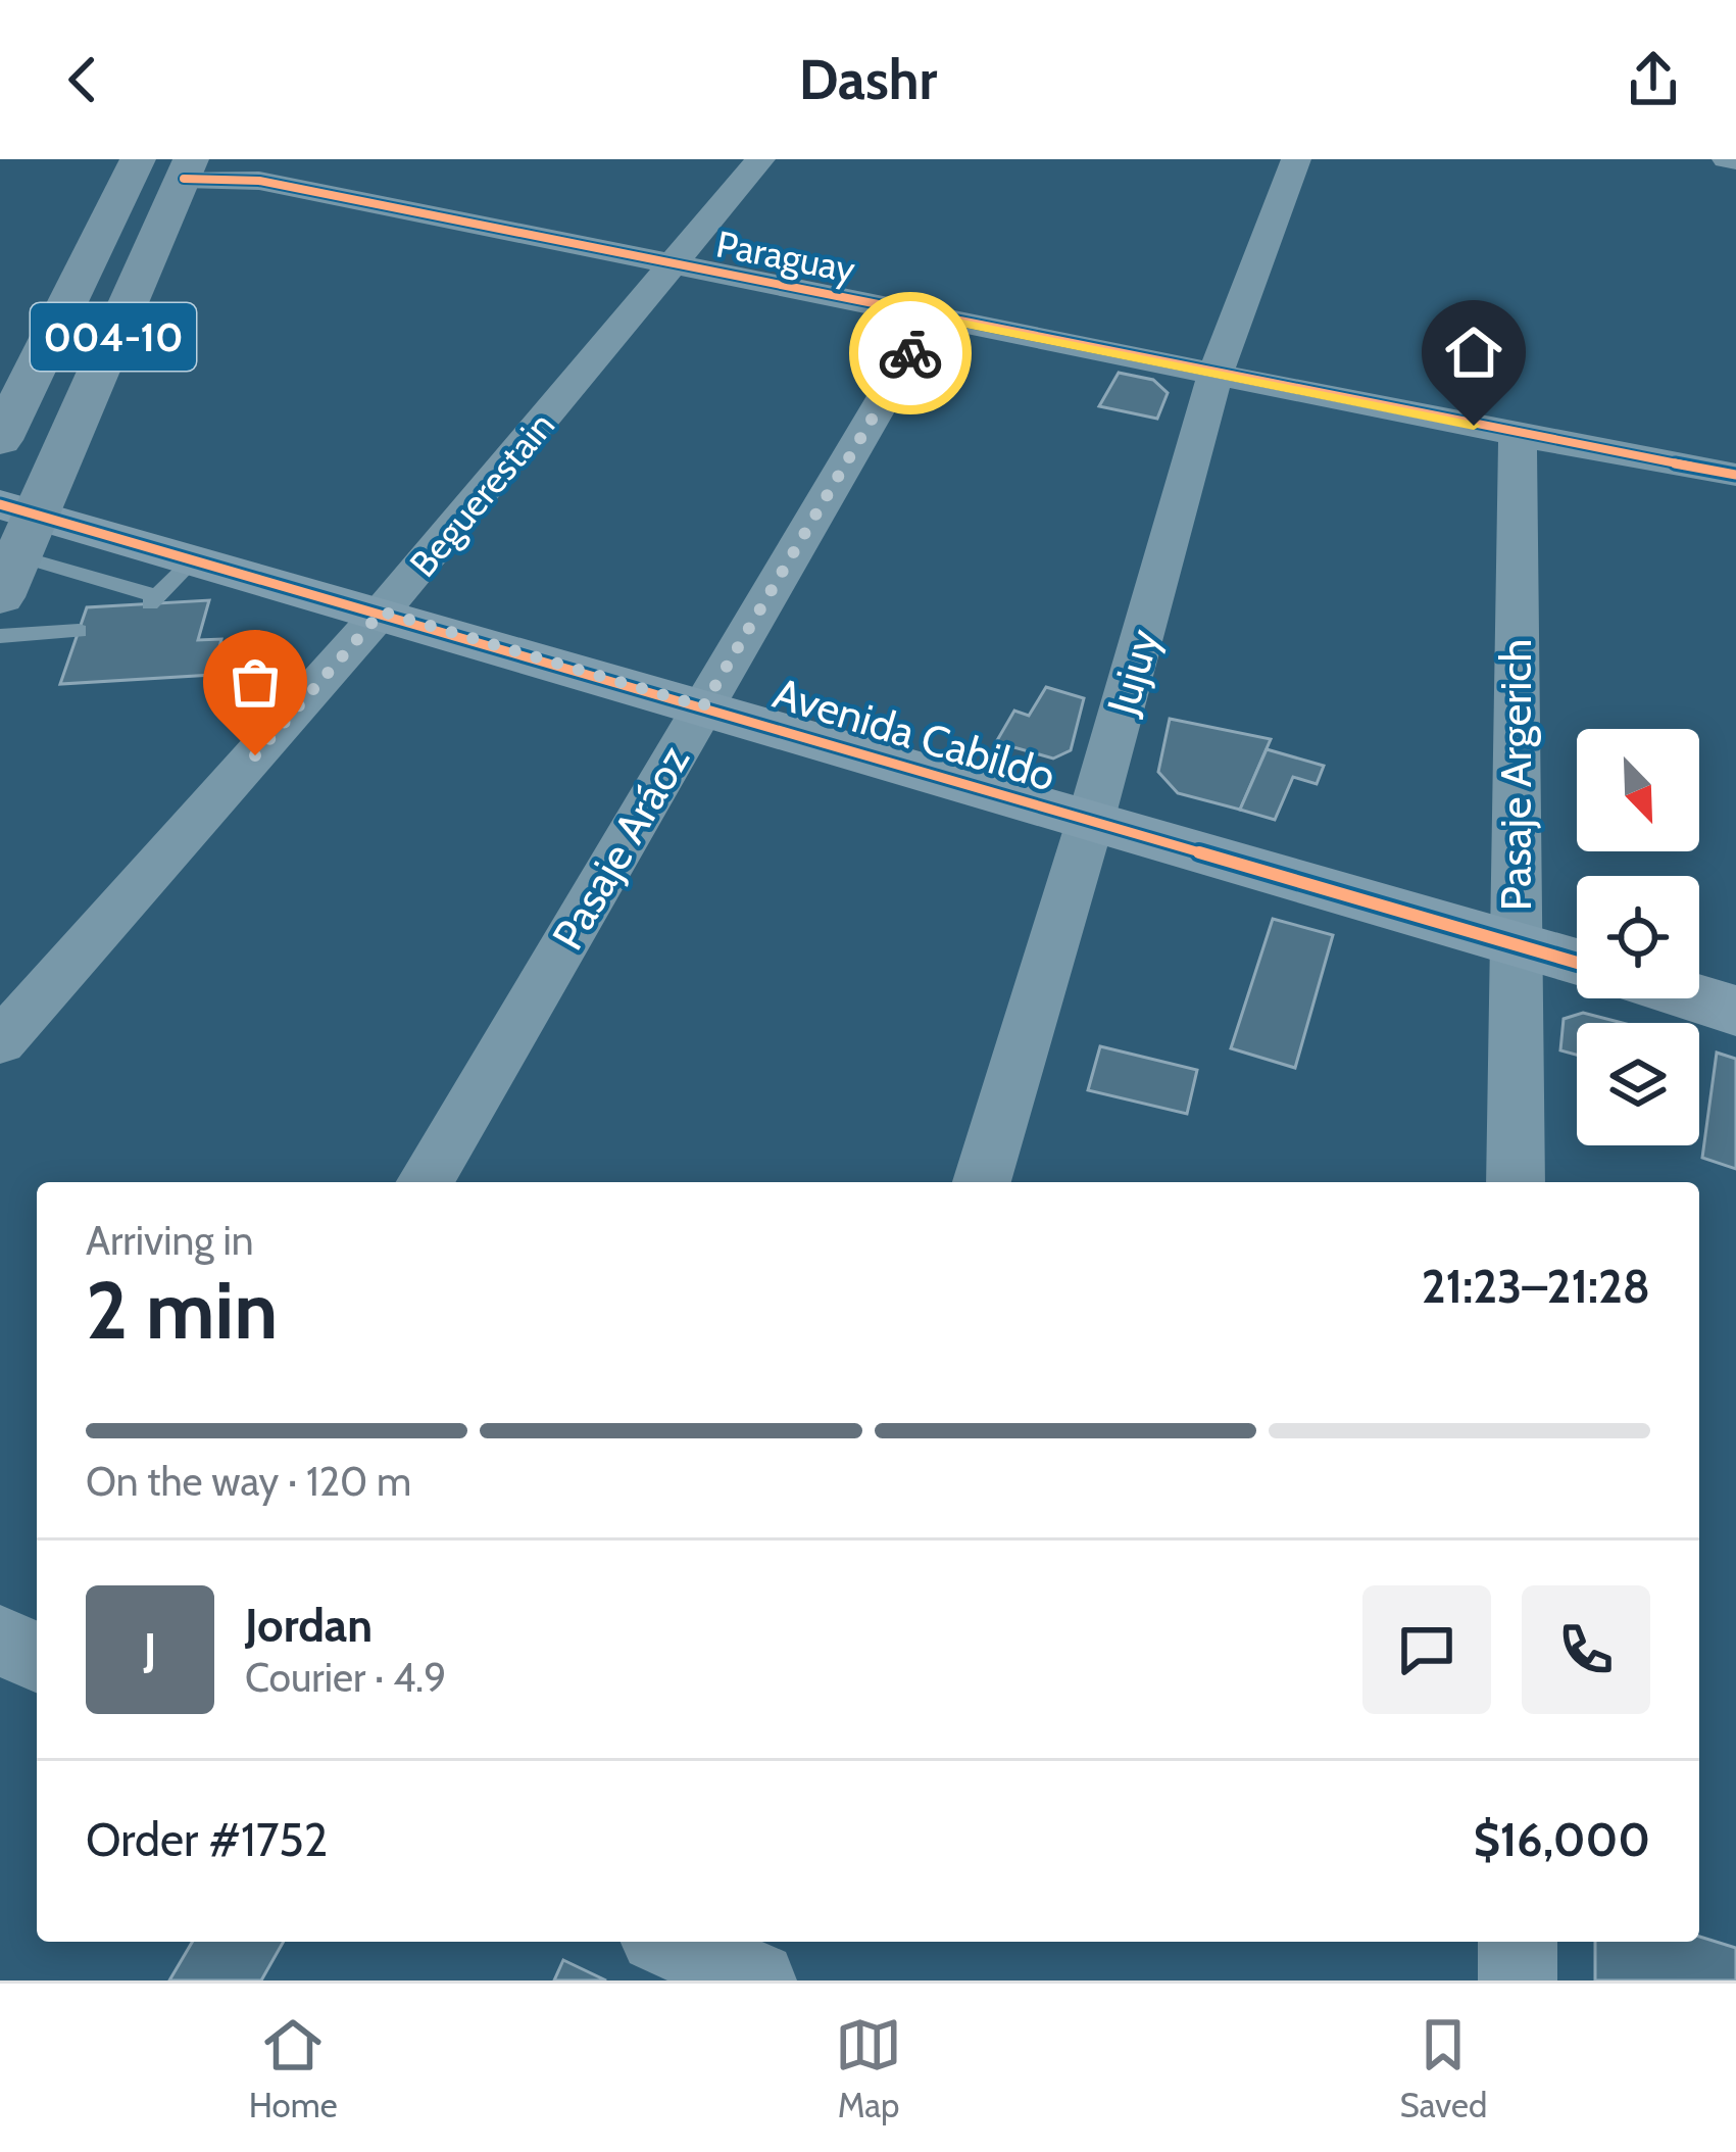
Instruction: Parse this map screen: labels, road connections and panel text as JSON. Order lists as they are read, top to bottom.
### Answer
{
  "streets": {
    "main road": ["004-10"],
    "street": [
      "Paraguay",
      "Beguerestain",
      "Jujuy",
      "Avenida Cabildo",
      "Pasaje Argerich",
      "Pasaje Aráoz"
    ]
  },
  "crossings": [
    ["Paraguay", "004-10"],
    ["Paraguay", "Beguerestain"],
    ["Paraguay", "Jujuy"],
    ["Paraguay", "Pasaje Argerich"],
    ["Paraguay", "Pasaje Aráoz"],
    ["004-10", "Avenida Cabildo"],
    ["Beguerestain", "Avenida Cabildo"],
    ["Jujuy", "Avenida Cabildo"],
    ["Avenida Cabildo", "Pasaje Argerich"],
    ["Avenida Cabildo", "Pasaje Aráoz"]
  ],
  "north": "bottom right",
  "page": {
    "header": "Dashr",
    "heading": ["2 min", "Arriving in", "21:23–21:28"],
    "panel": [
      "Jordan",
      "Courier · 4.9",
      "Order #1752",
      "$16,000"
    ],
    "bar": "On the way · 120 m",
    "round": "J",
    "tabs": ["Home", "Map", "Saved"]
  }
}
